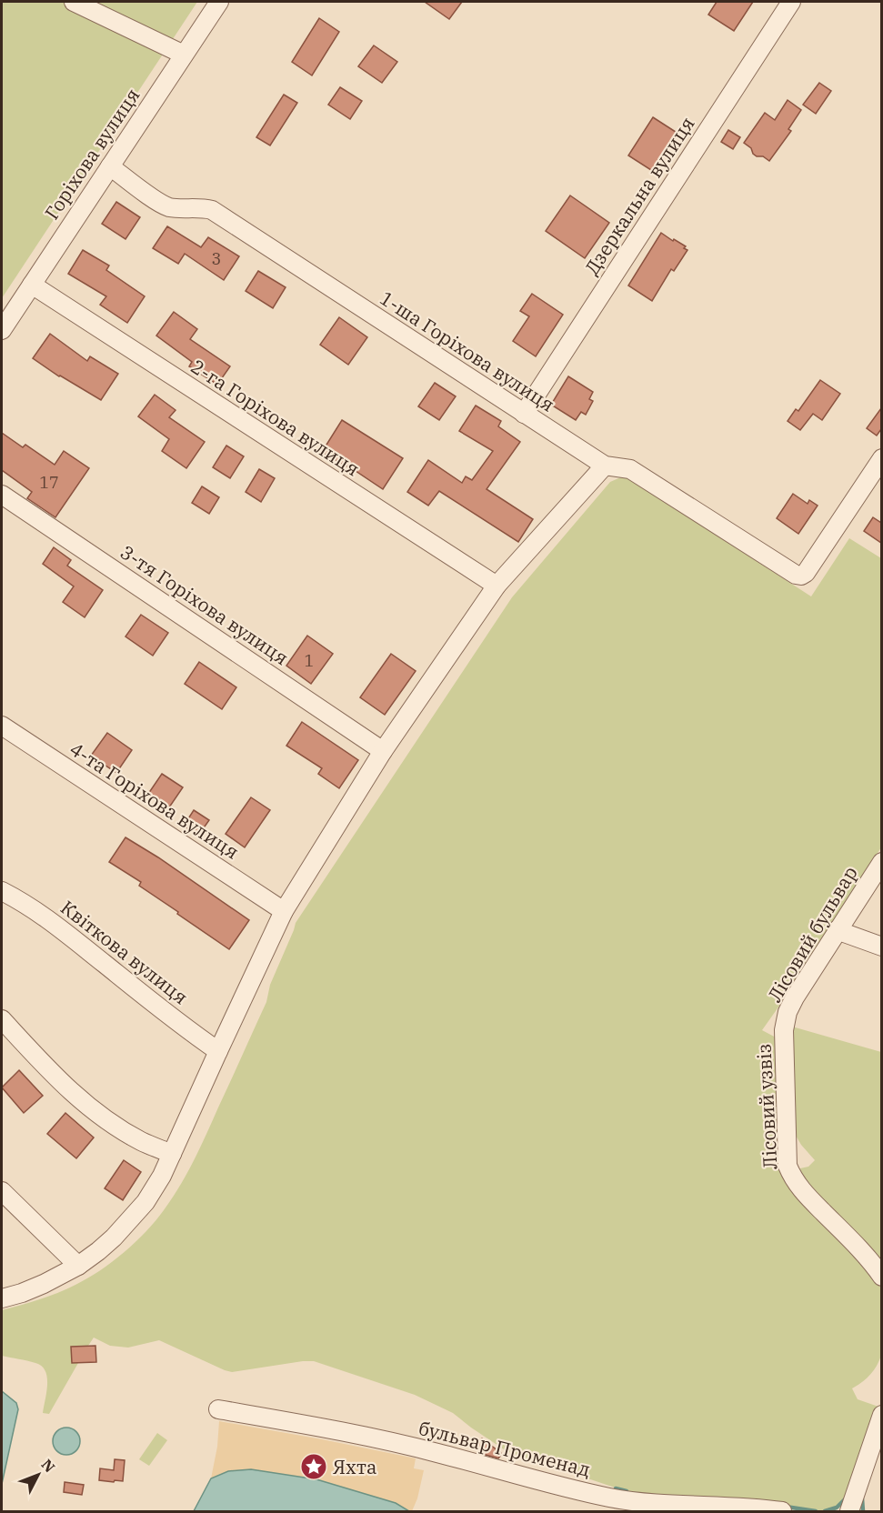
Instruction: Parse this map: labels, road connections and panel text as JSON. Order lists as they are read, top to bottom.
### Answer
{
  "streets": {
    "street": [
      "Горіхова вулиця",
      "Дзеркальна вулиця",
      "1-ша Горіхова вулиця",
      "2-га Горіхова вулиця",
      "3-тя Горіхова вулиця",
      "4-та Горіхова вулиця",
      "Лісовий бульвар",
      "Квіткова вулиця",
      "Лісовий узвіз",
      "бульвар Променад"
    ]
  },
  "crossings": [
    ["Горіхова вулиця", "1-ша Горіхова вулиця"],
    ["Горіхова вулиця", "2-га Горіхова вулиця"],
    ["Дзеркальна вулиця", "1-ша Горіхова вулиця"],
    ["Лісовий бульвар", "Лісовий узвіз"]
  ],
  "places": {
    "place": ["Яхта"]
  },
  "house_numbers": ["3", "17", "1"],
  "north": "top right"
}
